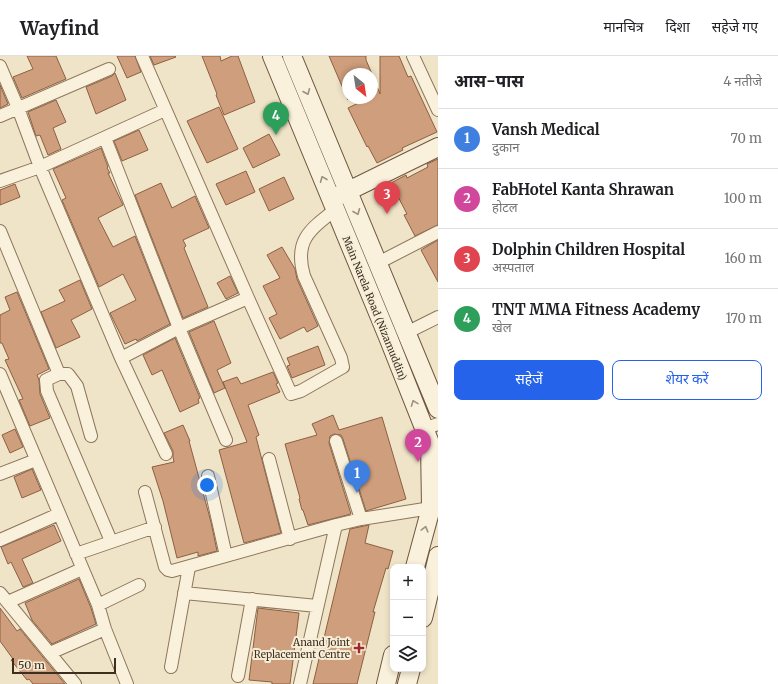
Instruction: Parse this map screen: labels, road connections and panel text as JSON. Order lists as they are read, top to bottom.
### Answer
{
  "streets": {
    "street": ["Main Narela Road (Nizamuddin)"]
  },
  "places": {
    "health": ["Anand Joint Replacement Centre"]
  },
  "scale_bar": "50 m",
  "north": "bottom right",
  "page": {
    "header": "Wayfind",
    "nav": ["मानचित्र", "दिशा", "सहेजे गए"],
    "heading": ["आस-पास", "4 नतीजे"],
    "pins": [
      "4",
      "3",
      "2",
      "1"
    ],
    "list": [
      {
        "mark": "1",
        "name": "Vansh Medical",
        "note": "दुकान",
        "value": "70 m"
      },
      {
        "mark": "2",
        "name": "FabHotel Kanta Shrawan",
        "note": "होटल",
        "value": "100 m"
      },
      {
        "mark": "3",
        "name": "Dolphin Children Hospital",
        "note": "अस्पताल",
        "value": "160 m"
      },
      {
        "mark": "4",
        "name": "TNT MMA Fitness Academy",
        "note": "खेल",
        "value": "170 m"
      }
    ],
    "buttons": ["सहेजें", "शेयर करें"],
    "map_buttons": ["+", "−"],
    "scale": "50 m"
  }
}
